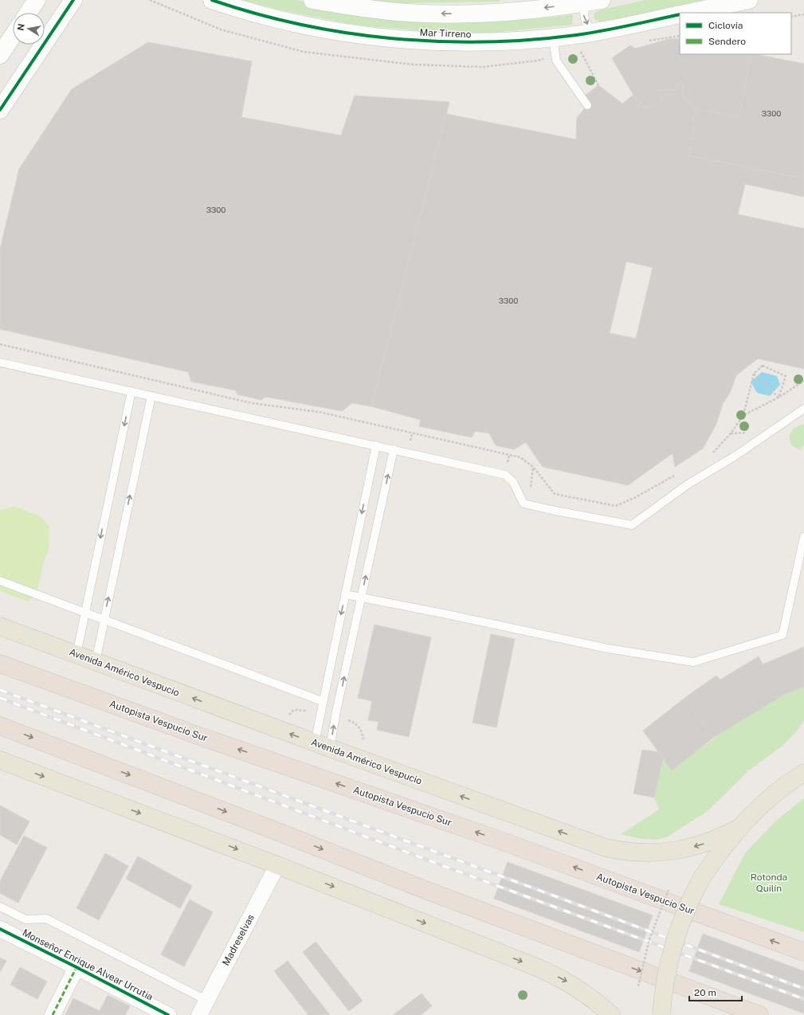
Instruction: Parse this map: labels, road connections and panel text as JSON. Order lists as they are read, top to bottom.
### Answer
{
  "streets": {
    "highway": ["Autopista Vespucio Sur"],
    "main road": ["Avenida Américo Vespucio"],
    "street": ["Mar Tirreno", "Madreselvas", "Monseñor Enrique Alvear Urrutia"]
  },
  "parks": ["Rotonda Quilín"],
  "house_numbers": ["3300", "3300", "3300"],
  "legend": ["Ciclovía", "Sendero"],
  "scale_bar": "20 m",
  "north": "left"
}
